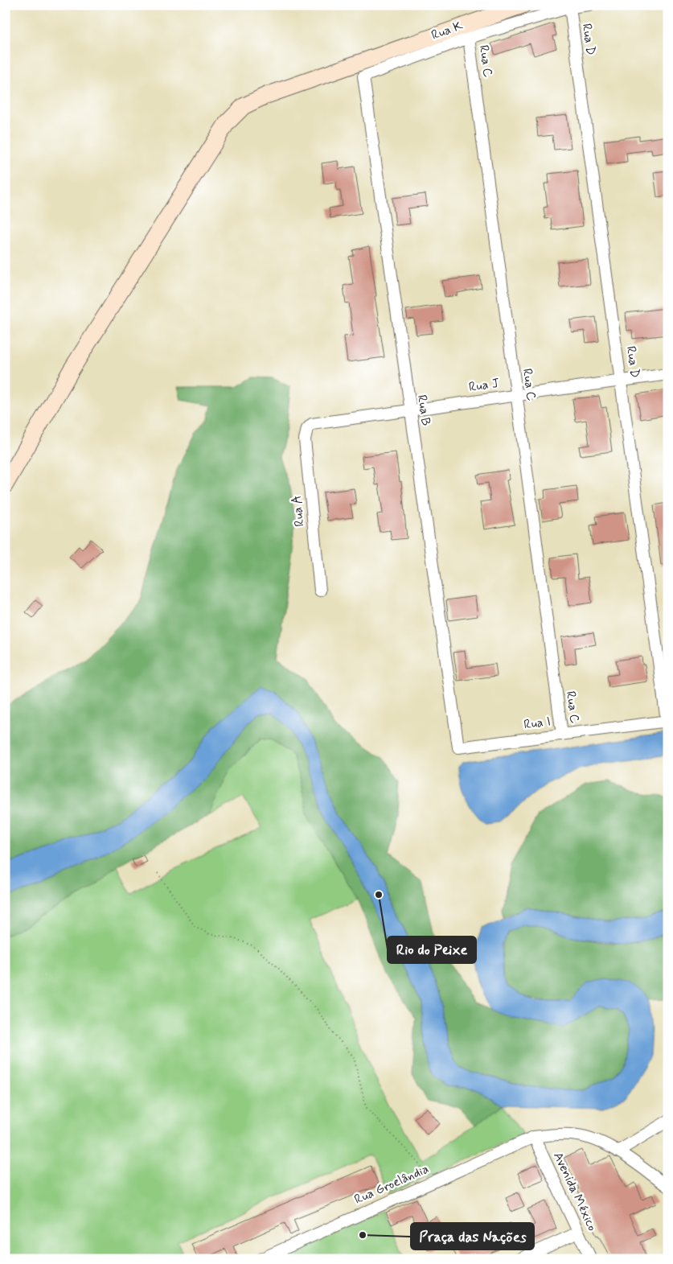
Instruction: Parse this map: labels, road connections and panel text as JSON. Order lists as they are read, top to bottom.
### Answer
{
  "streets": {
    "street": [
      "Rua K",
      "Rua D",
      "Rua C",
      "Rua J",
      "Rua B",
      "Rua A",
      "Rua I",
      "Rua Groelândia",
      "Avenida México"
    ]
  },
  "crossings": [
    ["Rua K", "Rua D"],
    ["Rua K", "Rua C"],
    ["Rua K", "Rua B"],
    ["Rua D", "Rua J"],
    ["Rua D", "Rua I"],
    ["Rua C", "Rua J"],
    ["Rua C", "Rua I"],
    ["Rua J", "Rua B"],
    ["Rua J", "Rua A"],
    ["Rua B", "Rua I"],
    ["Rua Groelândia", "Avenida México"]
  ],
  "places": ["Rio do Peixe", "Praça das Nações"]
}
